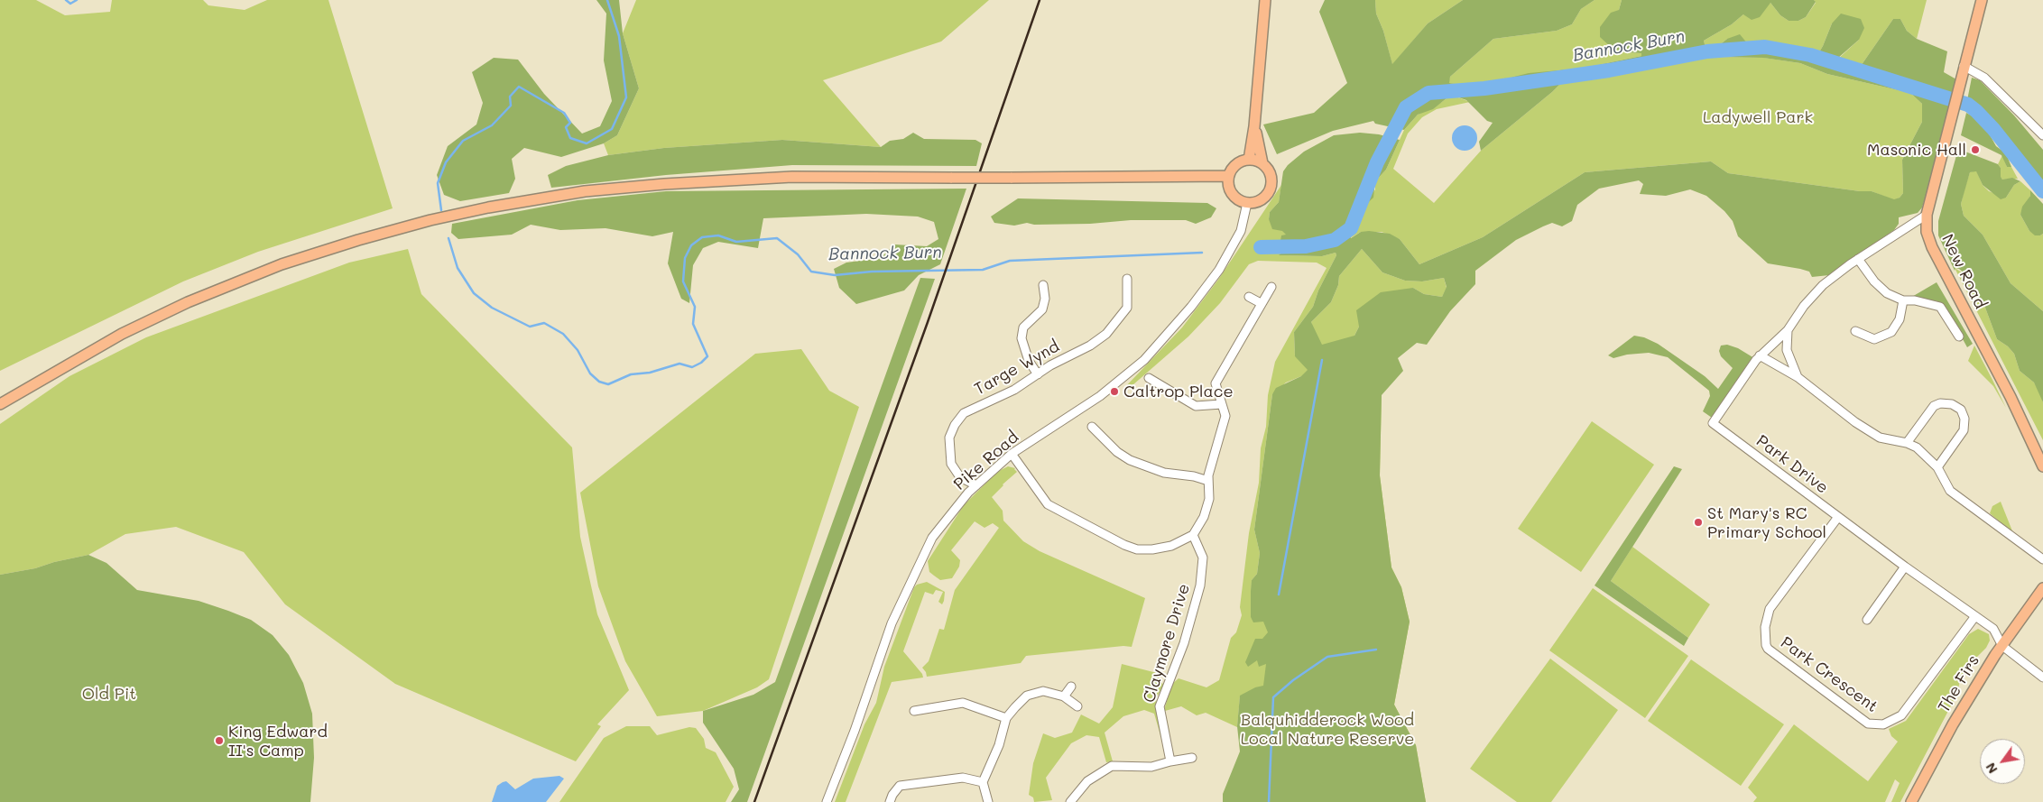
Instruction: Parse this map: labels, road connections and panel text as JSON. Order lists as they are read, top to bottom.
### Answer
{
  "streets": {
    "main road": ["New Road", "The Firs"],
    "street": [
      "Targe Wynd",
      "Pike Road",
      "Park Drive",
      "Claymore Drive",
      "Park Crescent"
    ]
  },
  "crossings": [
    ["New Road", "Park Drive"],
    ["Targe Wynd", "Pike Road"],
    ["Park Drive", "Park Crescent"],
    ["Park Drive", "The Firs"]
  ],
  "water": ["Bannock Burn"],
  "parks": ["Ladywell Park", "Old Pit", "Balquhidderock Wood Local Nature Reserve"],
  "places": [
    "Masonic Hall",
    "Caltrop Place",
    "St Mary's RC Primary School",
    "King Edward II's Camp"
  ],
  "north": "bottom left"
}
